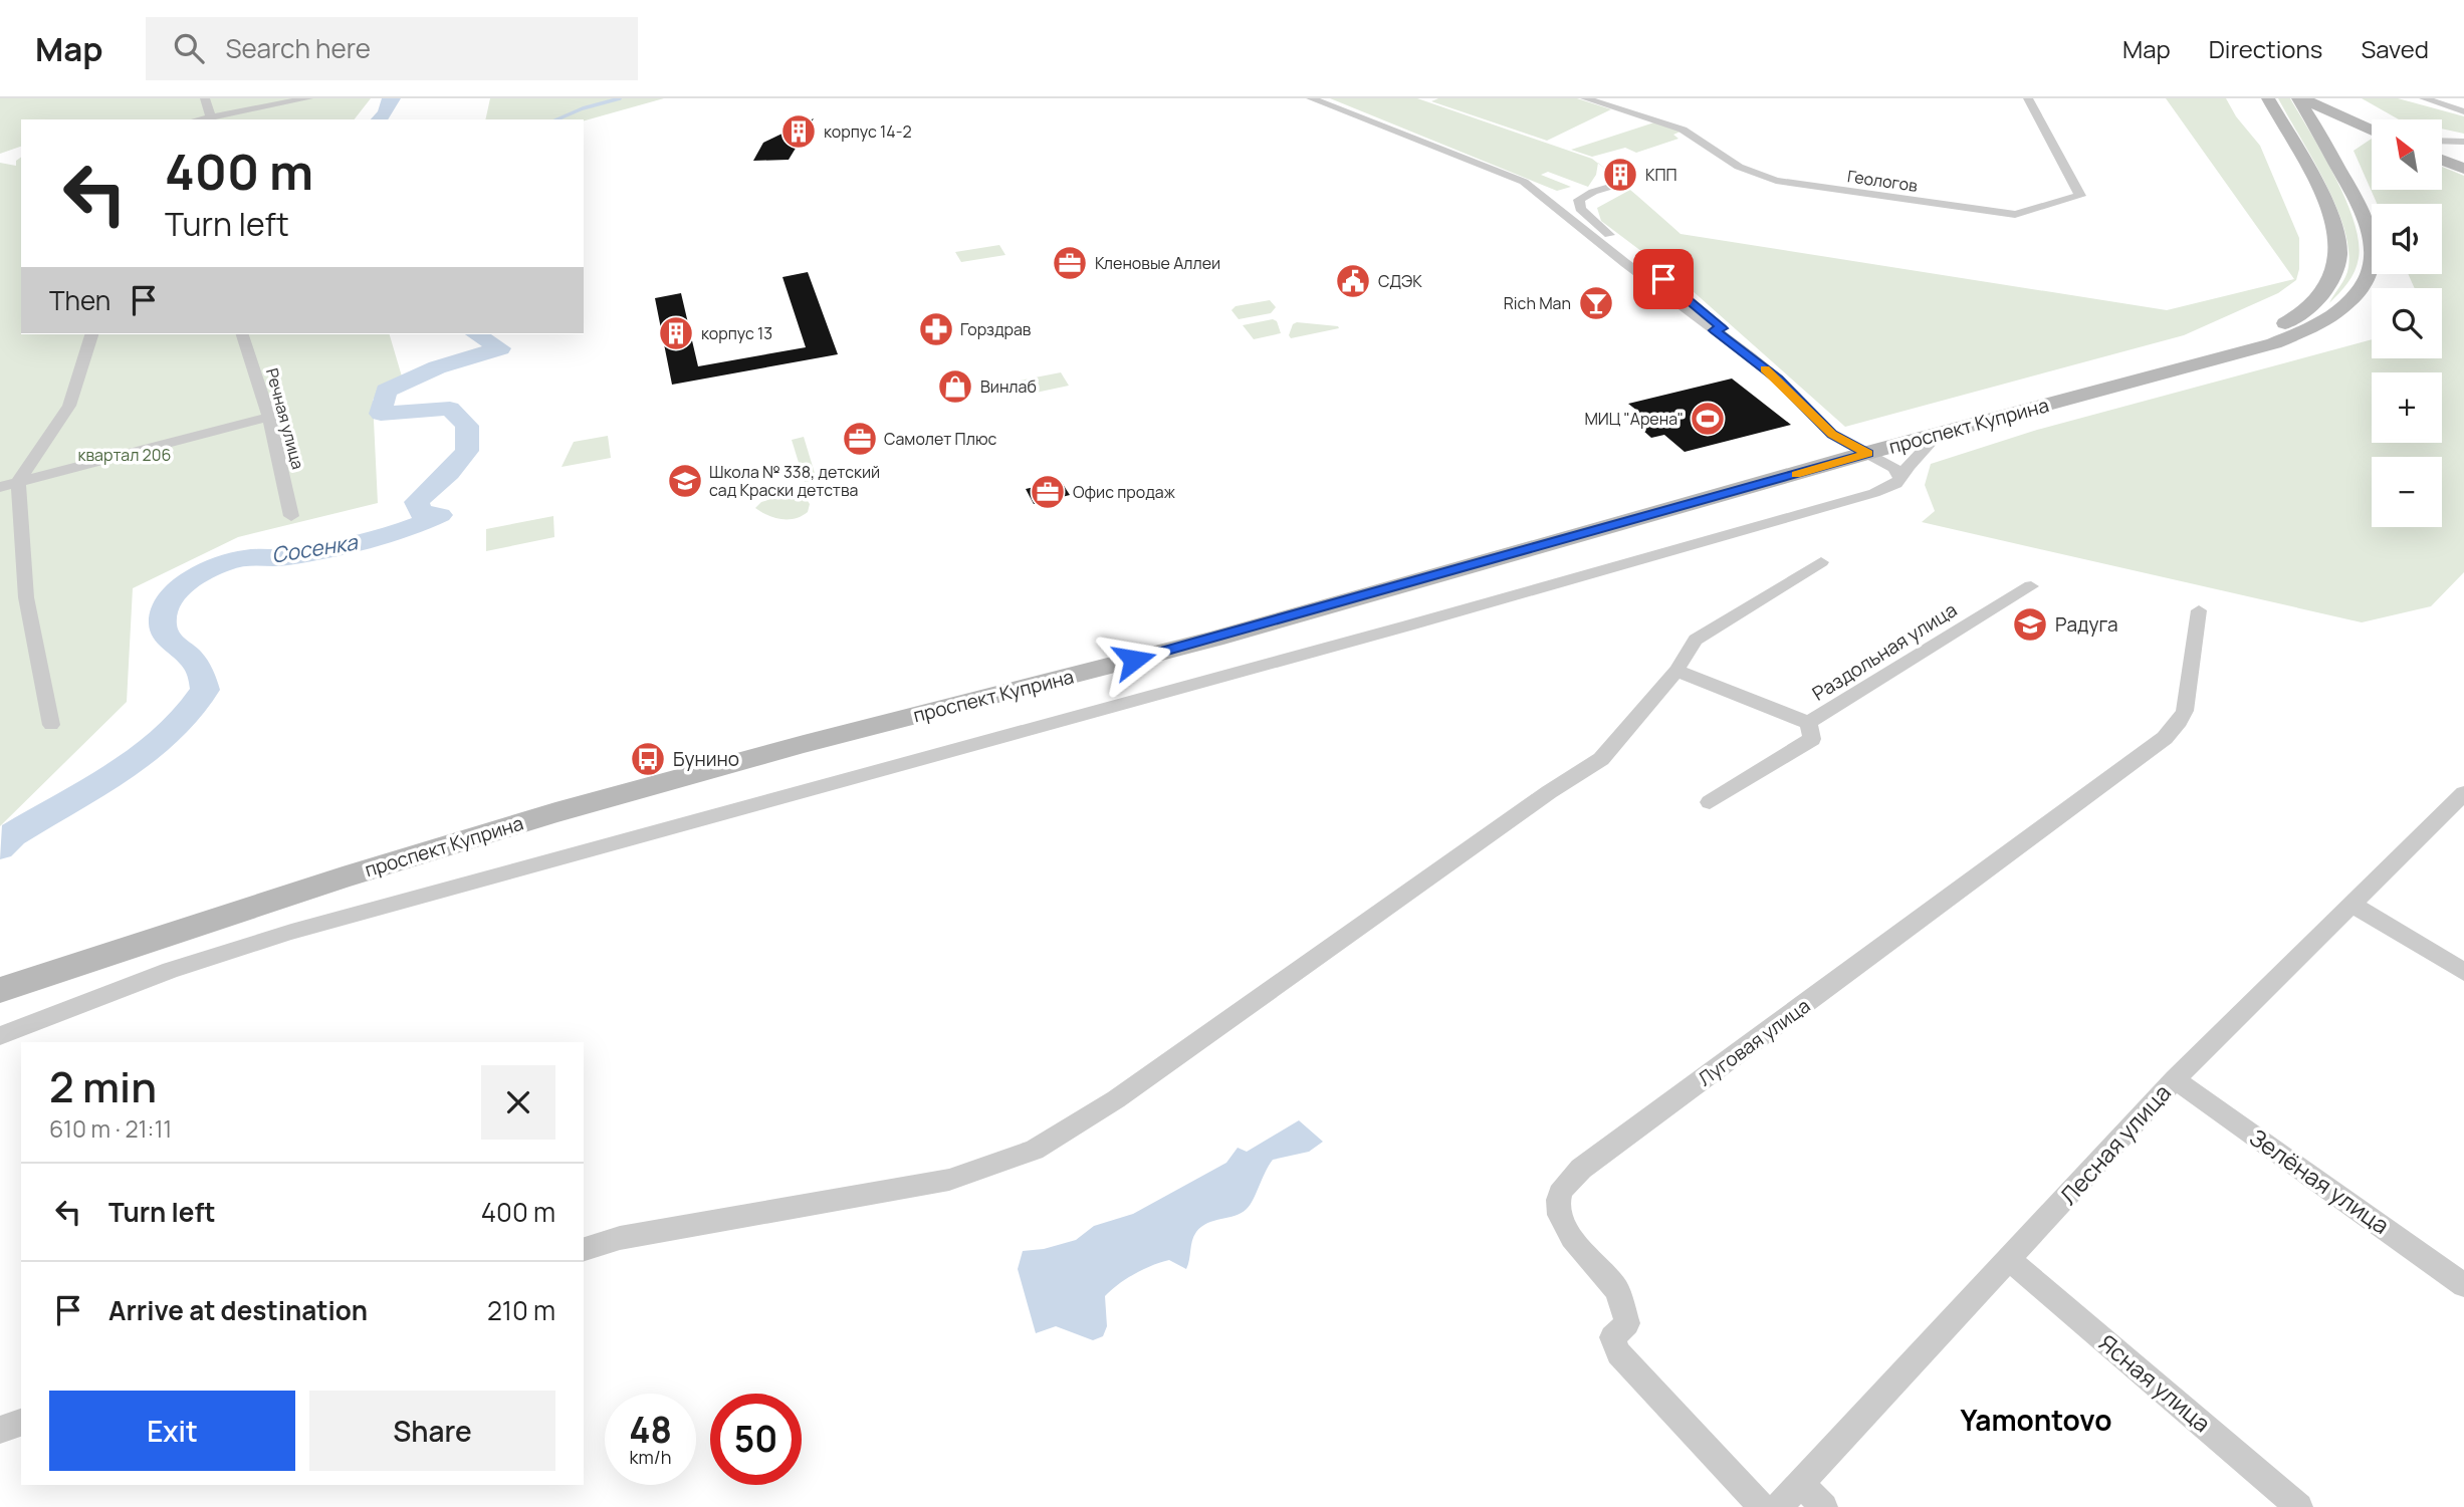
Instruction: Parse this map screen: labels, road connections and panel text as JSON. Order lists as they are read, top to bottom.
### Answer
{
  "streets": {
    "main road": ["проспект Куприна"],
    "street": [
      "Геологов",
      "Речная улица",
      "Раздольная улица",
      "Луговая улица",
      "Лесная улица",
      "Зелёная улица",
      "Ясная улица"
    ]
  },
  "crossings": [
    ["Лесная улица", "Зелёная улица"],
    ["Лесная улица", "Ясная улица"]
  ],
  "districts": ["Yamontovo"],
  "water": ["Сосенка"],
  "parks": ["квартал 206"],
  "places": {
    "building": ["корпус 14-2", "КПП", "корпус 13"],
    "office": ["Кленовые Аллеи", "Самолет Плюс", "Офис продаж"],
    "public building": ["СДЭК"],
    "bar": ["Rich Man"],
    "pharmacy": ["Горздрав"],
    "shop": ["Винлаб"],
    "sports": ["МИЦ \"Арена\""],
    "school or university": ["Школа № 338, детский сад Краски детства", "Радуга"],
    "bus stop": ["Бунино"]
  },
  "north": "top left",
  "page": {
    "header": "Map",
    "search": "Search here",
    "nav": ["Map", "Directions", "Saved"],
    "map_buttons": ["+", "−"],
    "turn": ["400 m", "Turn left"],
    "then": "Then",
    "heading": ["2 min", "610 m · 21:11"],
    "list": [
      {
        "name": "Turn left",
        "value": "400 m"
      },
      {
        "name": "Arrive at destination",
        "value": "210 m"
      }
    ],
    "buttons": ["Exit", "Share"],
    "speed": "48 km/h",
    "limit": "50"
  }
}
